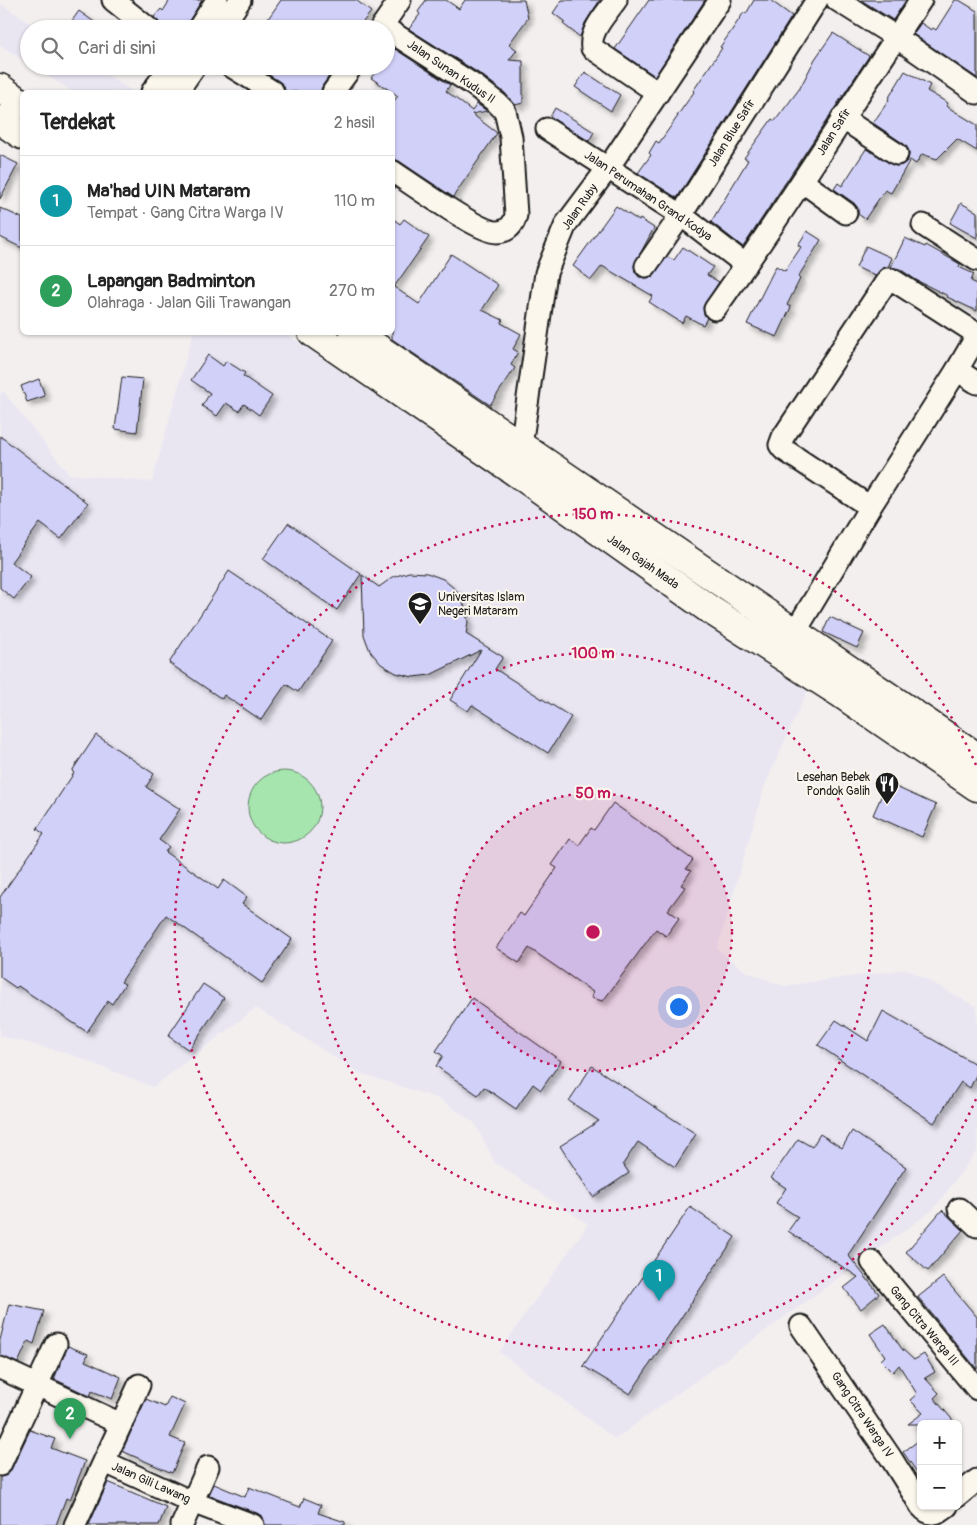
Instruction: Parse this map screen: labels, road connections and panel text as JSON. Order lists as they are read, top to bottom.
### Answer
{
  "streets": {
    "main road": ["Jalan Gajah Mada"],
    "street": [
      "Jalan Sunan Kudus II",
      "Jalan Safir",
      "Jalan Blue Safir",
      "Jalan Perumahan Grand Kodya",
      "Jalan Ruby",
      "Gang Citra Warga III",
      "Gang Citra Warga IV",
      "Jalan Gili Lawang"
    ]
  },
  "crossings": [
    ["Jalan Safir", "Jalan Perumahan Grand Kodya"],
    ["Jalan Blue Safir", "Jalan Perumahan Grand Kodya"],
    ["Jalan Perumahan Grand Kodya", "Jalan Ruby"],
    ["Jalan Ruby", "Jalan Gajah Mada"]
  ],
  "places": {
    "school or university": ["Universitas Islam Negeri Mataram"],
    "restaurant": ["Lesehan Bebek Pondok Galih"]
  },
  "page": {
    "search": "Cari di sini",
    "heading": ["Terdekat", "2 hasil"],
    "list": [
      {
        "mark": "1",
        "name": "Ma'had UIN Mataram",
        "note": "Tempat · Gang Citra Warga IV",
        "value": "110 m"
      },
      {
        "mark": "2",
        "name": "Lapangan Badminton",
        "note": "Olahraga · Jalan Gili Trawangan",
        "value": "270 m"
      }
    ],
    "pins": ["1", "2"],
    "map_buttons": ["+", "−"]
  },
  "rings": ["150 m", "100 m", "50 m"]
}
